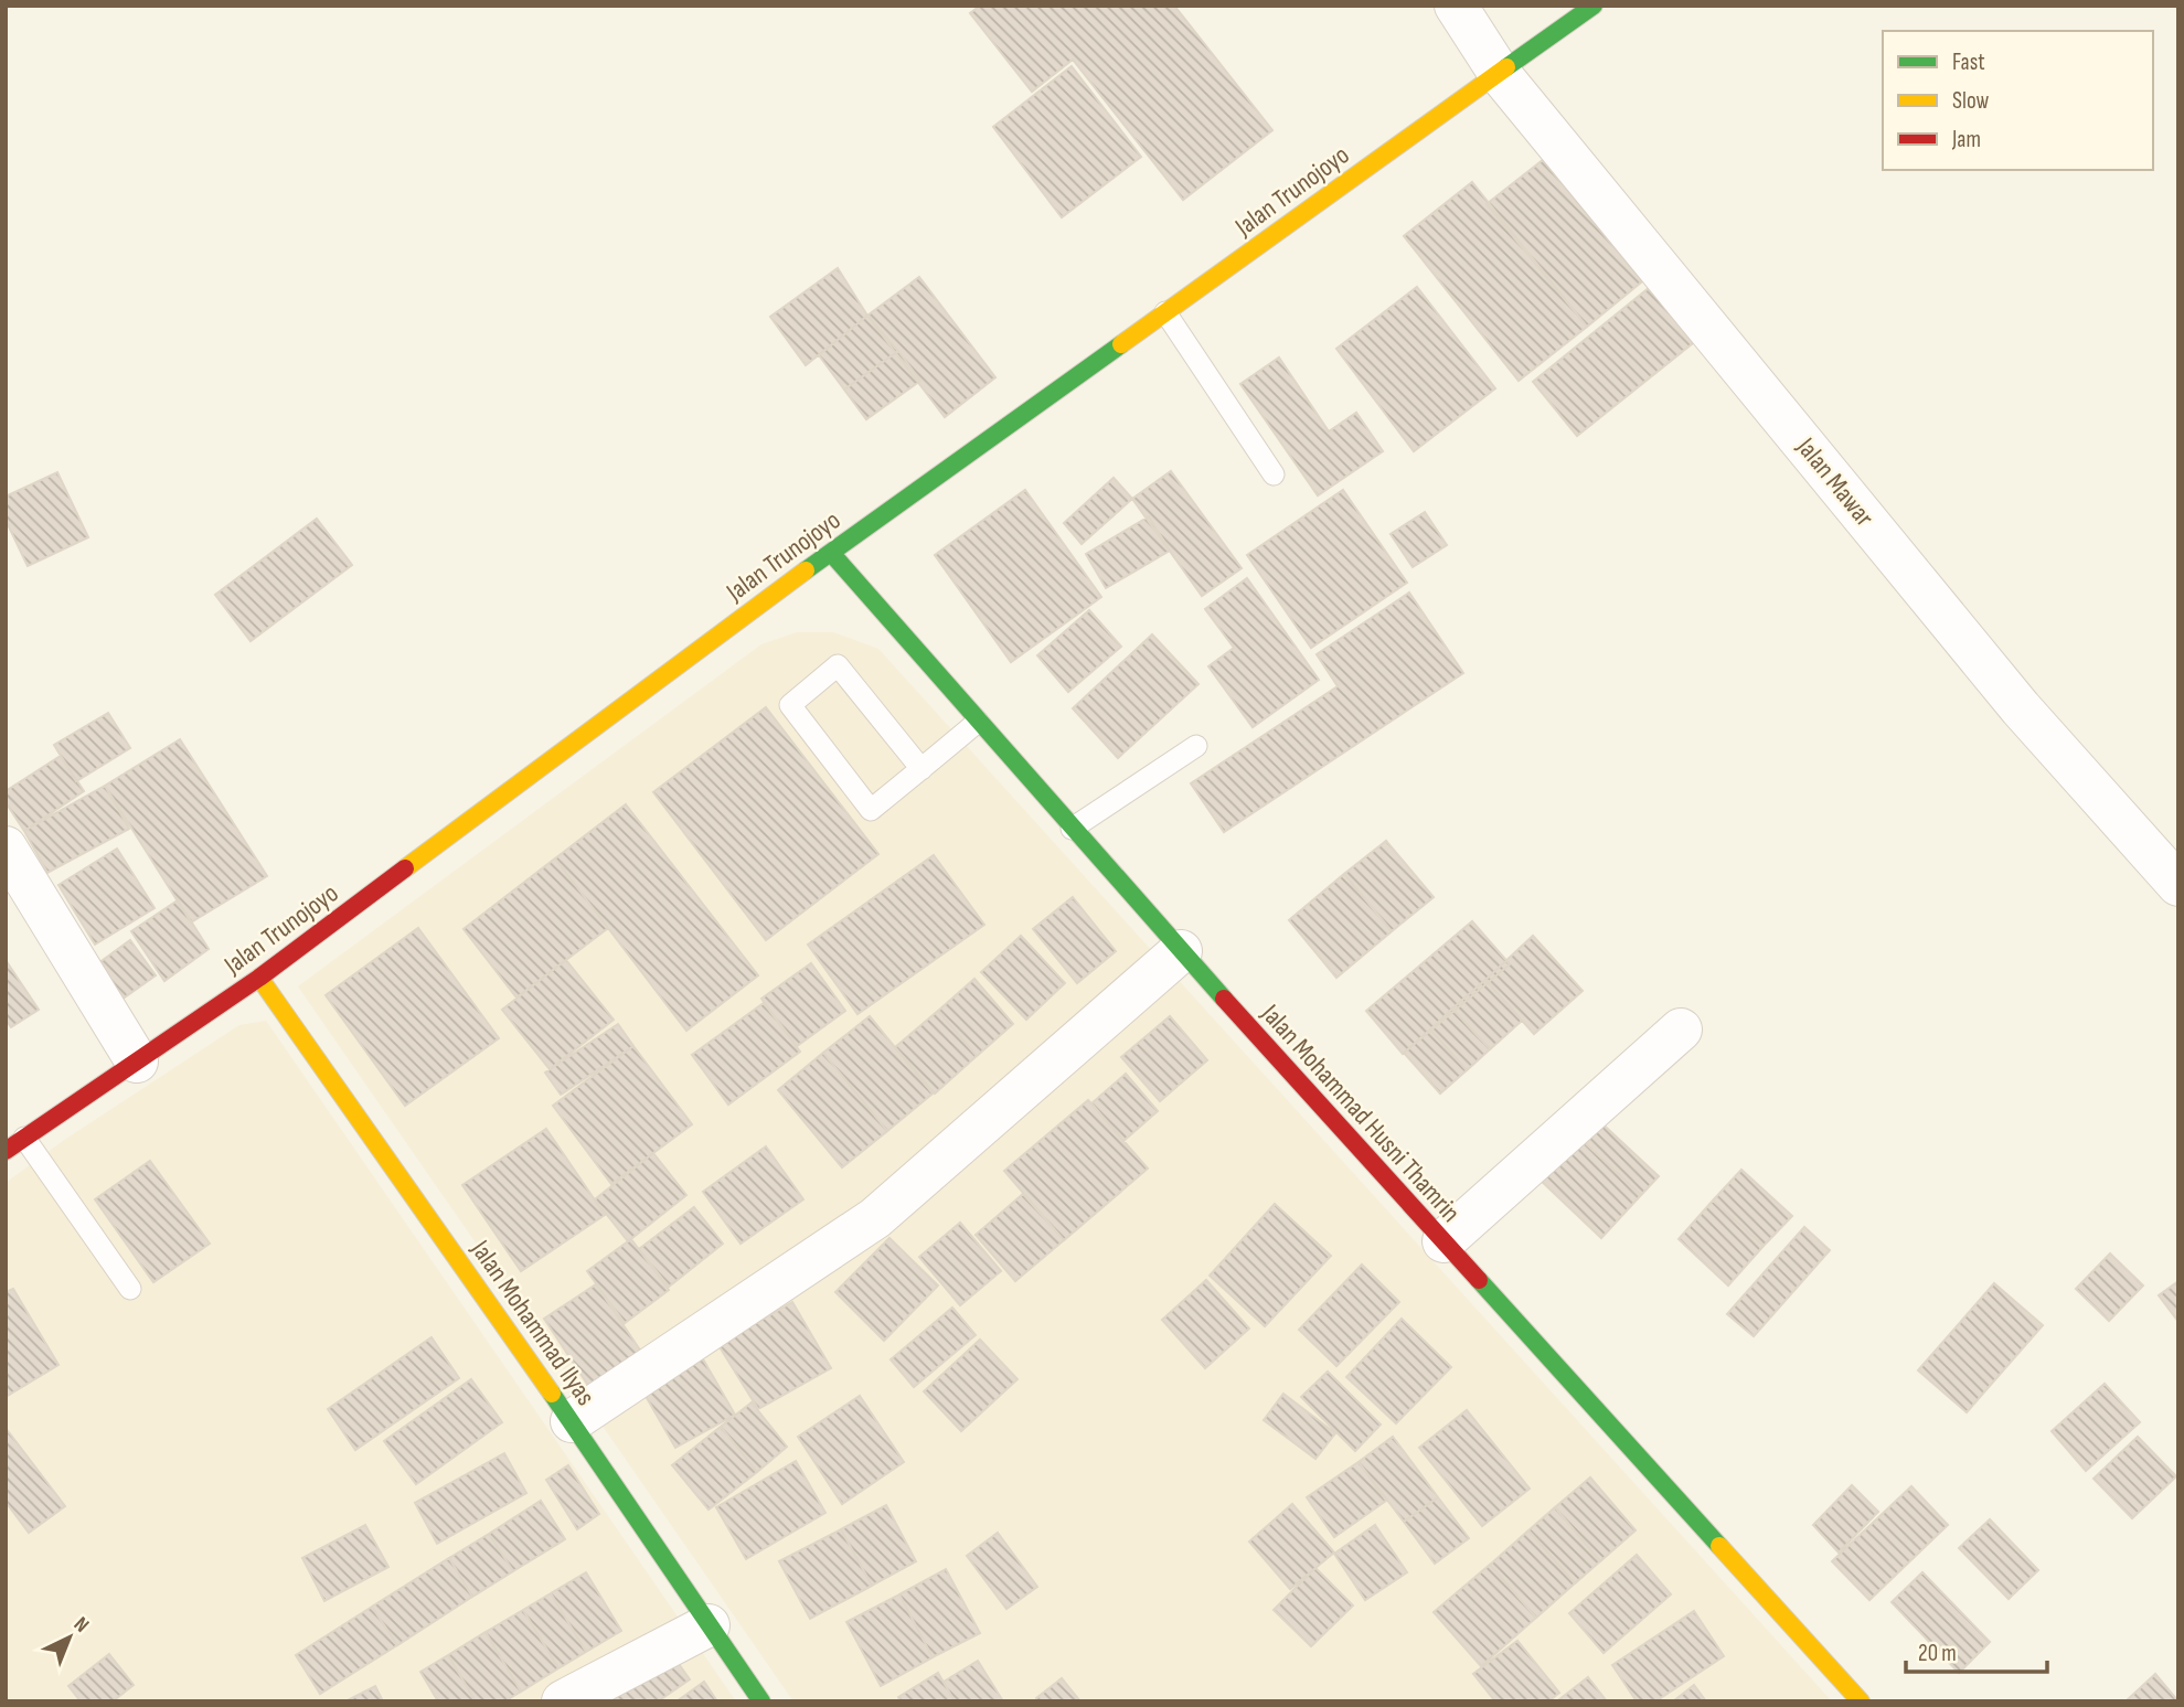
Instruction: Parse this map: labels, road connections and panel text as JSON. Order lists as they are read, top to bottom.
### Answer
{
  "streets": {
    "main road": ["Jalan Trunojoyo", "Jalan Mohammad Husni Thamrin", "Jalan Mohammad Ilyas"],
    "street": ["Jalan Mawar"]
  },
  "crossings": [
    ["Jalan Trunojoyo", "Jalan Mawar"],
    ["Jalan Trunojoyo", "Jalan Mohammad Husni Thamrin"],
    ["Jalan Trunojoyo", "Jalan Mohammad Ilyas"]
  ],
  "legend": ["Fast", "Slow", "Jam"],
  "scale_bar": "20 m",
  "north": "top right"
}
